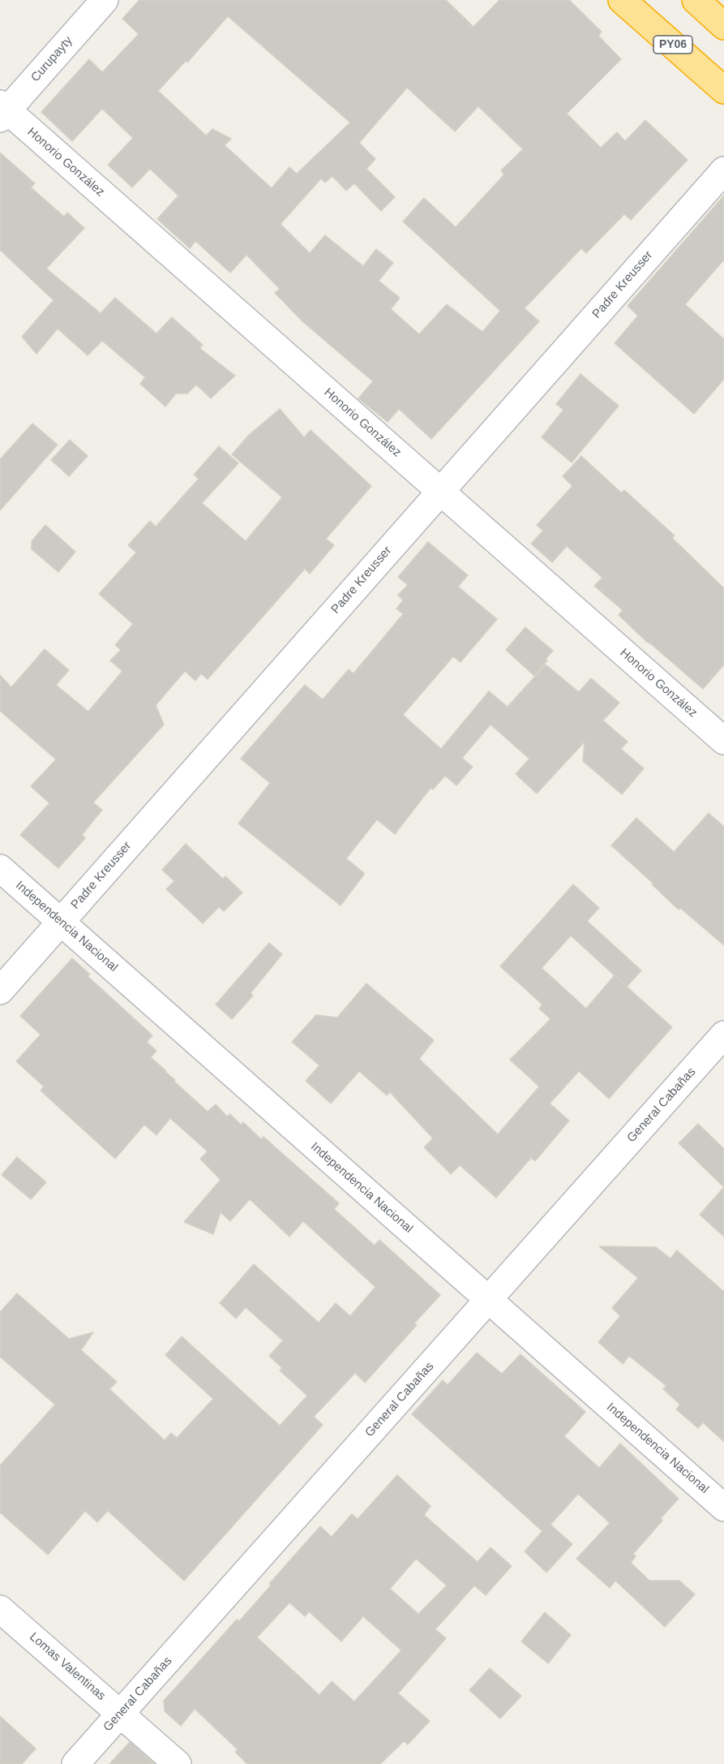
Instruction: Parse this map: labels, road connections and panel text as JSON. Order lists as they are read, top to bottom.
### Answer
{
  "streets": {
    "highway": ["PY06"],
    "street": [
      "Curupayty",
      "Honorio González",
      "Padre Kreusser",
      "Independencia Nacional",
      "General Cabañas",
      "Lomas Valentinas"
    ]
  },
  "crossings": [
    ["Curupayty", "Honorio González"],
    ["Honorio González", "Padre Kreusser"],
    ["Padre Kreusser", "Independencia Nacional"],
    ["Independencia Nacional", "General Cabañas"],
    ["General Cabañas", "Lomas Valentinas"]
  ]
}
